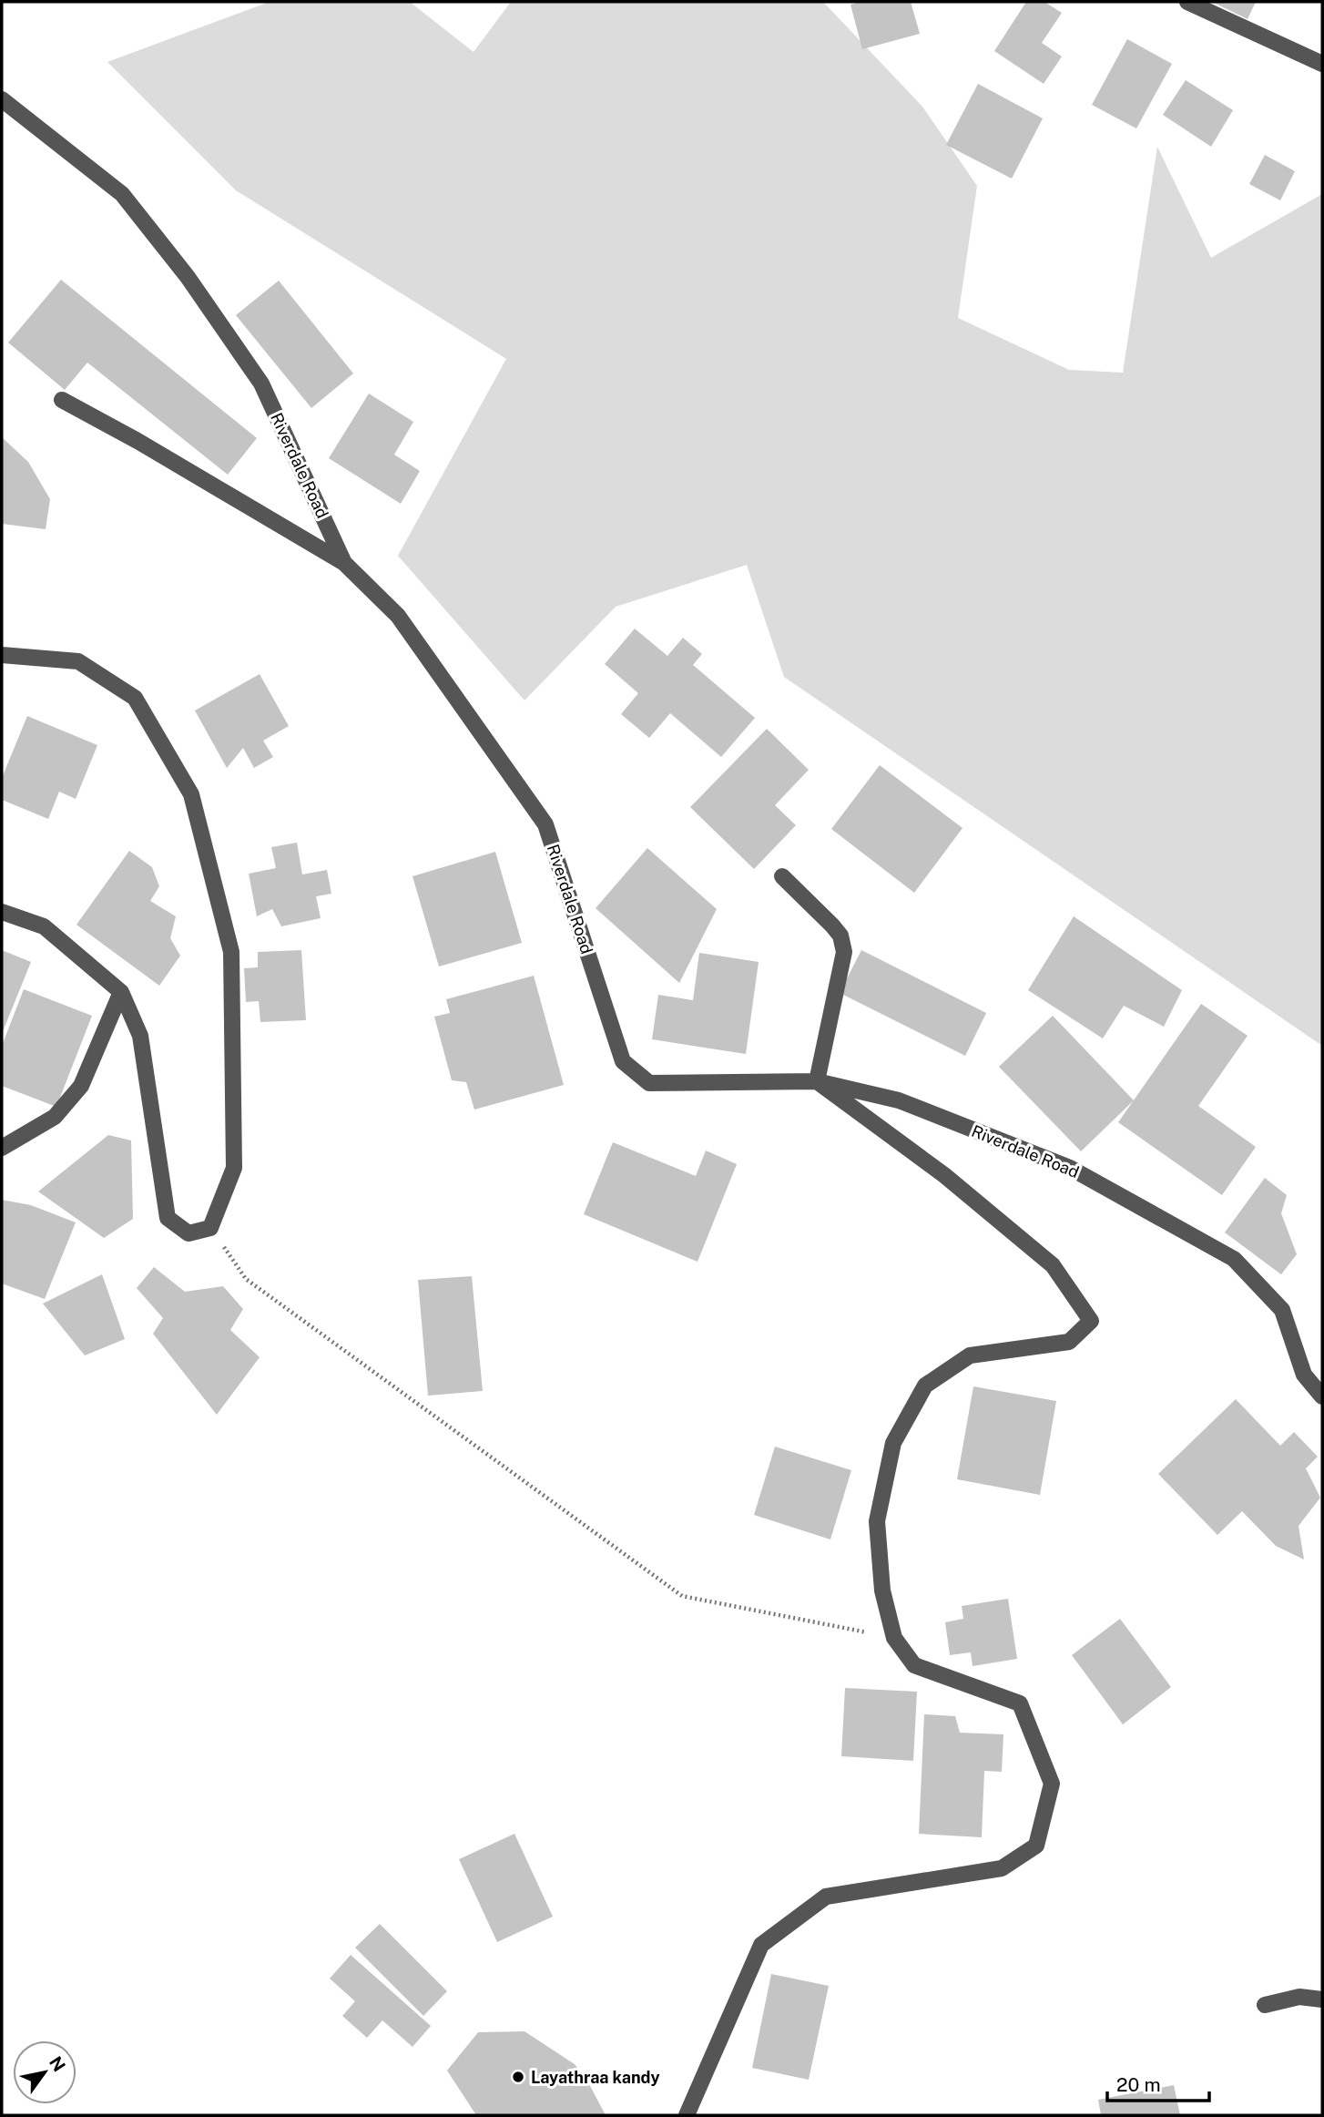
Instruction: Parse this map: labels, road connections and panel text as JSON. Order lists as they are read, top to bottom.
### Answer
{
  "streets": {
    "street": ["Riverdale Road"]
  },
  "places": ["Layathraa kandy"],
  "scale_bar": "20 m",
  "north": "top right"
}
